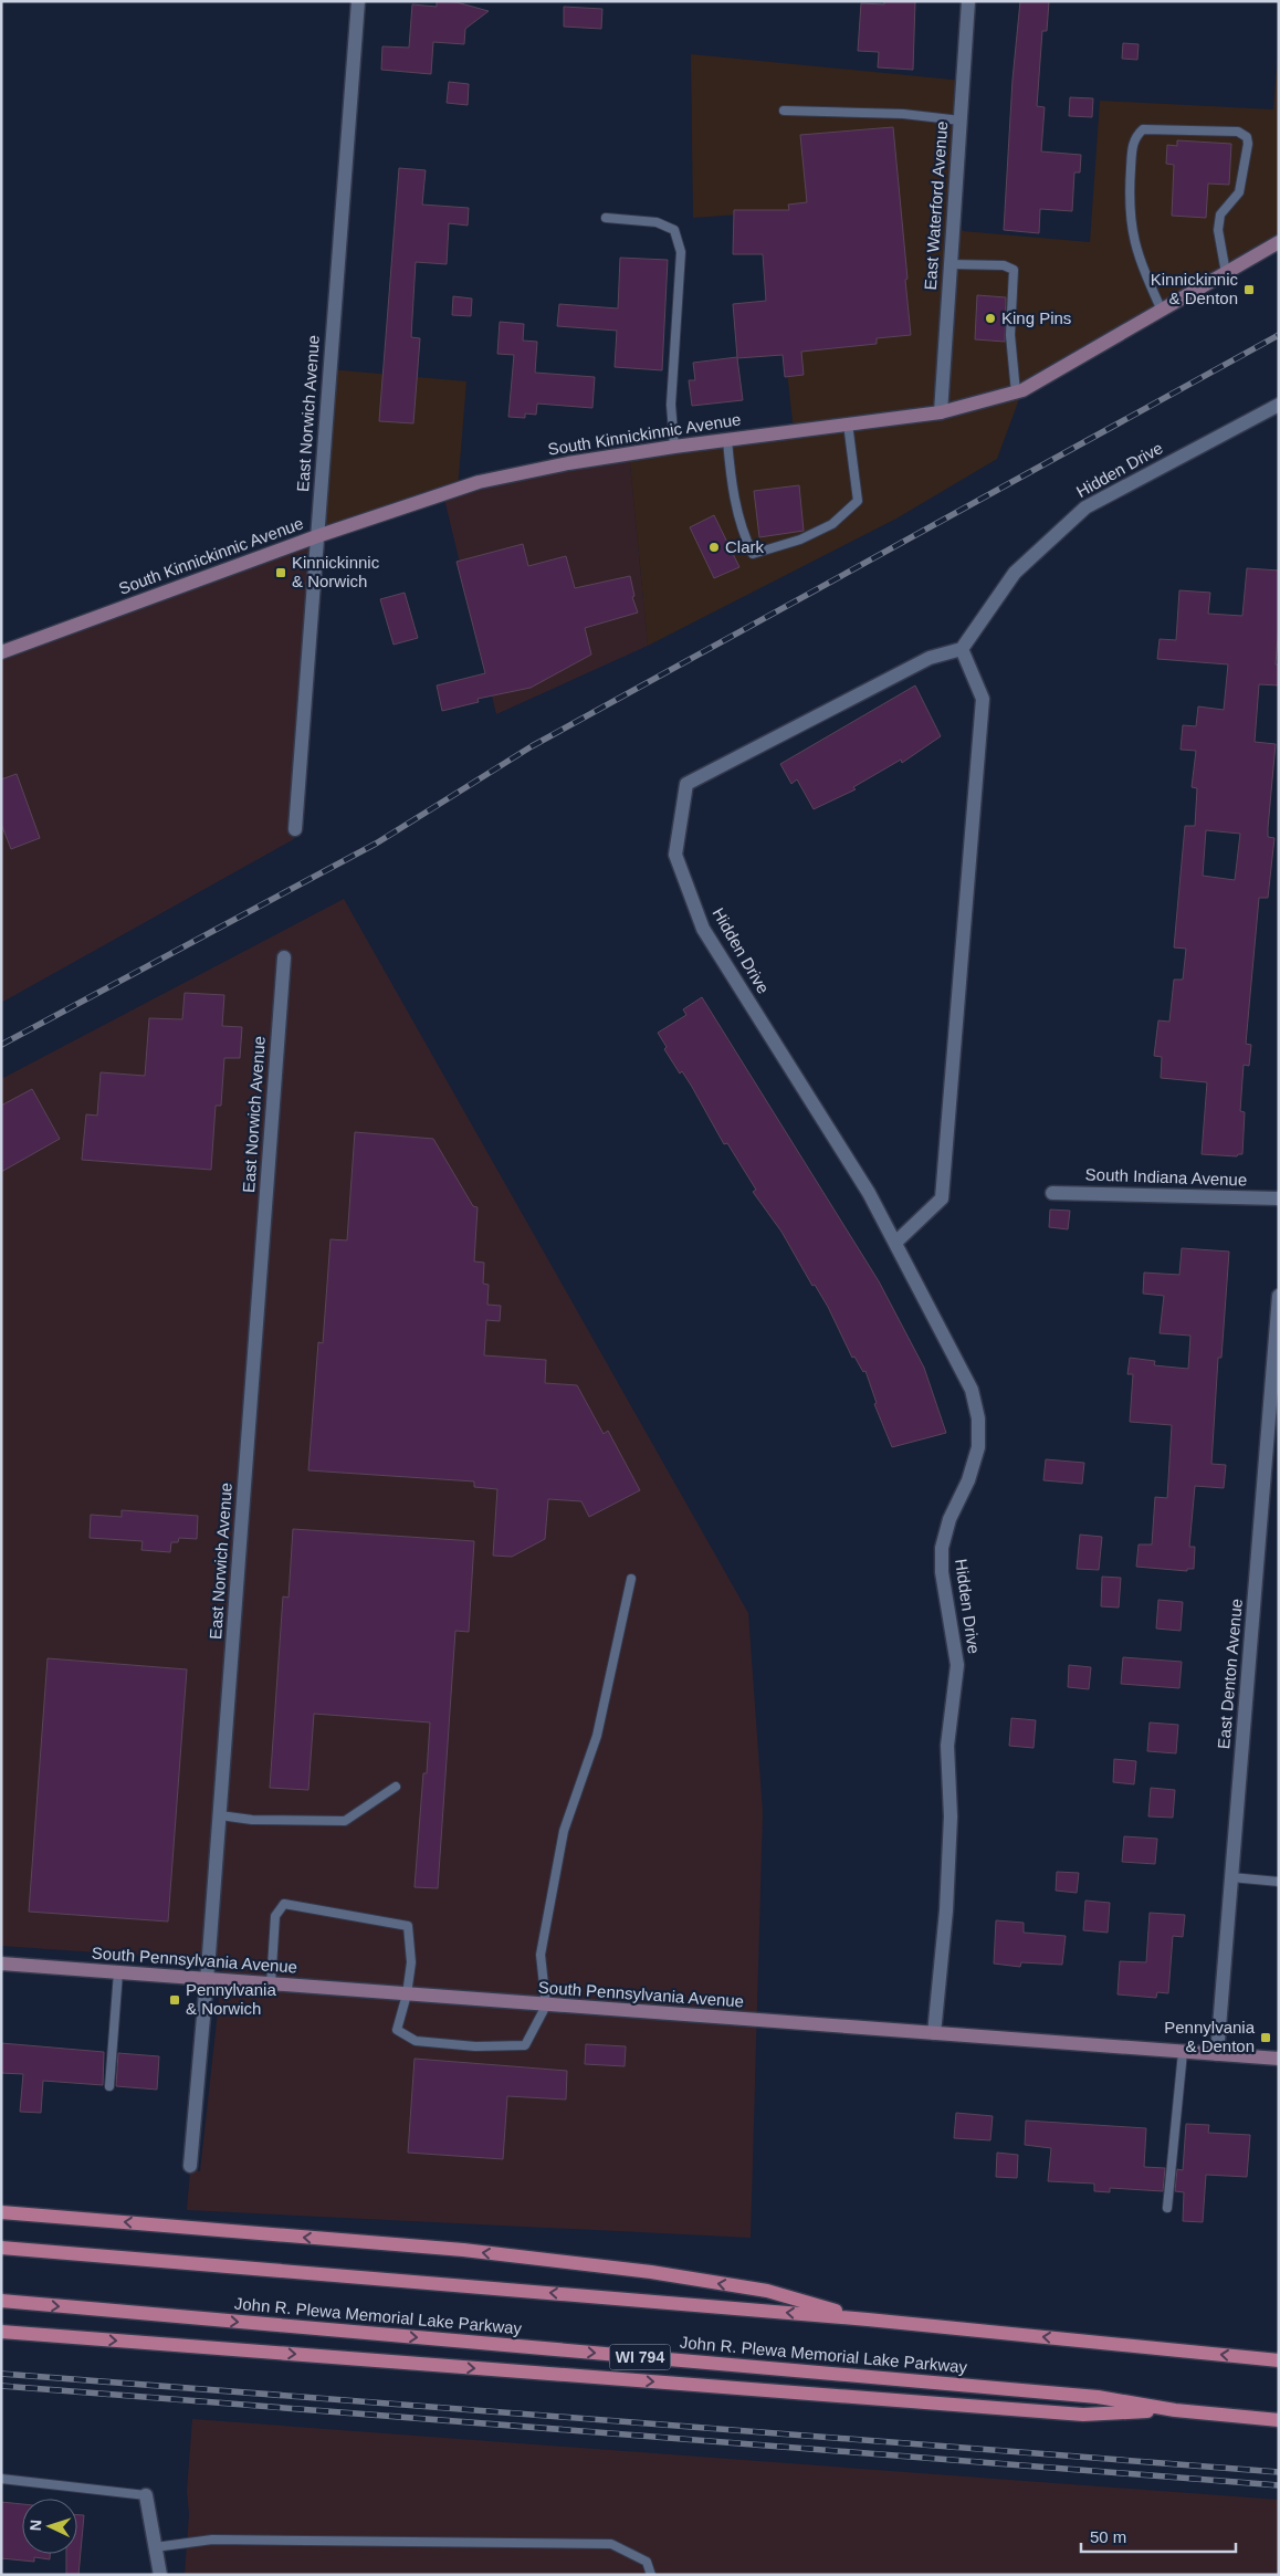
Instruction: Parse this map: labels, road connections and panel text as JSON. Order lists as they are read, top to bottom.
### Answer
{
  "streets": {
    "main road": ["John R. Plewa Memorial Lake Parkway", "WI 794"],
    "street": [
      "East Waterford Avenue",
      "East Norwich Avenue",
      "South Kinnickinnic Avenue",
      "Hidden Drive",
      "South Indiana Avenue",
      "East Denton Avenue",
      "South Pennsylvania Avenue"
    ]
  },
  "crossings": [
    ["East Waterford Avenue", "South Kinnickinnic Avenue"],
    ["East Norwich Avenue", "South Kinnickinnic Avenue"],
    ["East Norwich Avenue", "South Pennsylvania Avenue"],
    ["Hidden Drive", "South Pennsylvania Avenue"],
    ["East Denton Avenue", "South Pennsylvania Avenue"]
  ],
  "places": {
    "transit": [
      "Kinnickinnic & Denton",
      "Kinnickinnic & Norwich",
      "Pennylvania & Norwich",
      "Pennylvania & Denton"
    ],
    "other": ["King Pins", "Clark"]
  },
  "scale_bar": "50 m",
  "north": "left"
}
